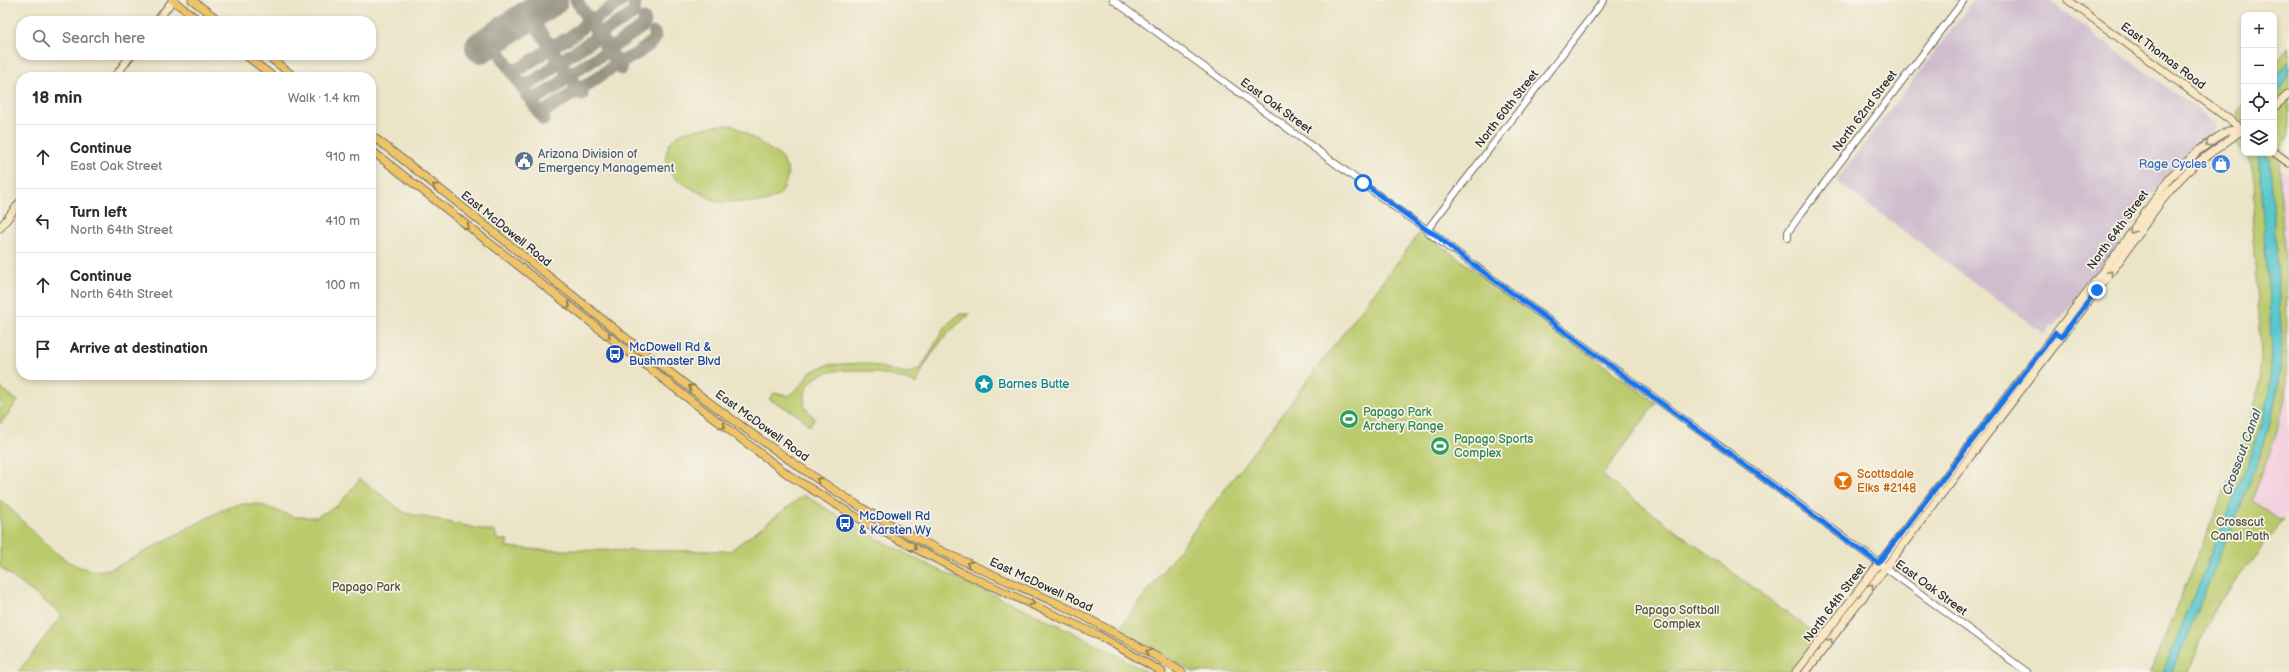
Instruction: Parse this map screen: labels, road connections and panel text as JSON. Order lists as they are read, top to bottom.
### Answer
{
  "streets": {
    "main road": ["East Thomas Road", "East McDowell Road", "North 64th Street"],
    "street": ["East Oak Street", "North 60th Street", "North 62nd Street"]
  },
  "crossings": [
    ["East Oak Street", "North 60th Street"],
    ["East Oak Street", "North 64th Street"]
  ],
  "water": ["Crosscut Canal"],
  "parks": ["Crosscut Canal Path", "Papago Park", "Papago Softball Complex"],
  "places": {
    "public building": ["Arizona Division of Emergency Management"],
    "shop": ["Rage Cycles"],
    "bus stop": ["McDowell Rd & Bushmaster Blvd", "McDowell Rd & Karsten Wy"],
    "place": ["Barnes Butte"],
    "sports": ["Papago Park Archery Range", "Papago Sports Complex"],
    "bar": ["Scottsdale Elks #2148"]
  },
  "page": {
    "map_buttons": ["+", "−"],
    "search": "Search here",
    "heading": ["18 min", "Walk · 1.4 km"],
    "list": [
      ["Continue", "East Oak Street", "910 m"],
      ["Turn left", "North 64th Street", "410 m"],
      ["Continue", "North 64th Street", "100 m"],
      "Arrive at destination"
    ]
  }
}
